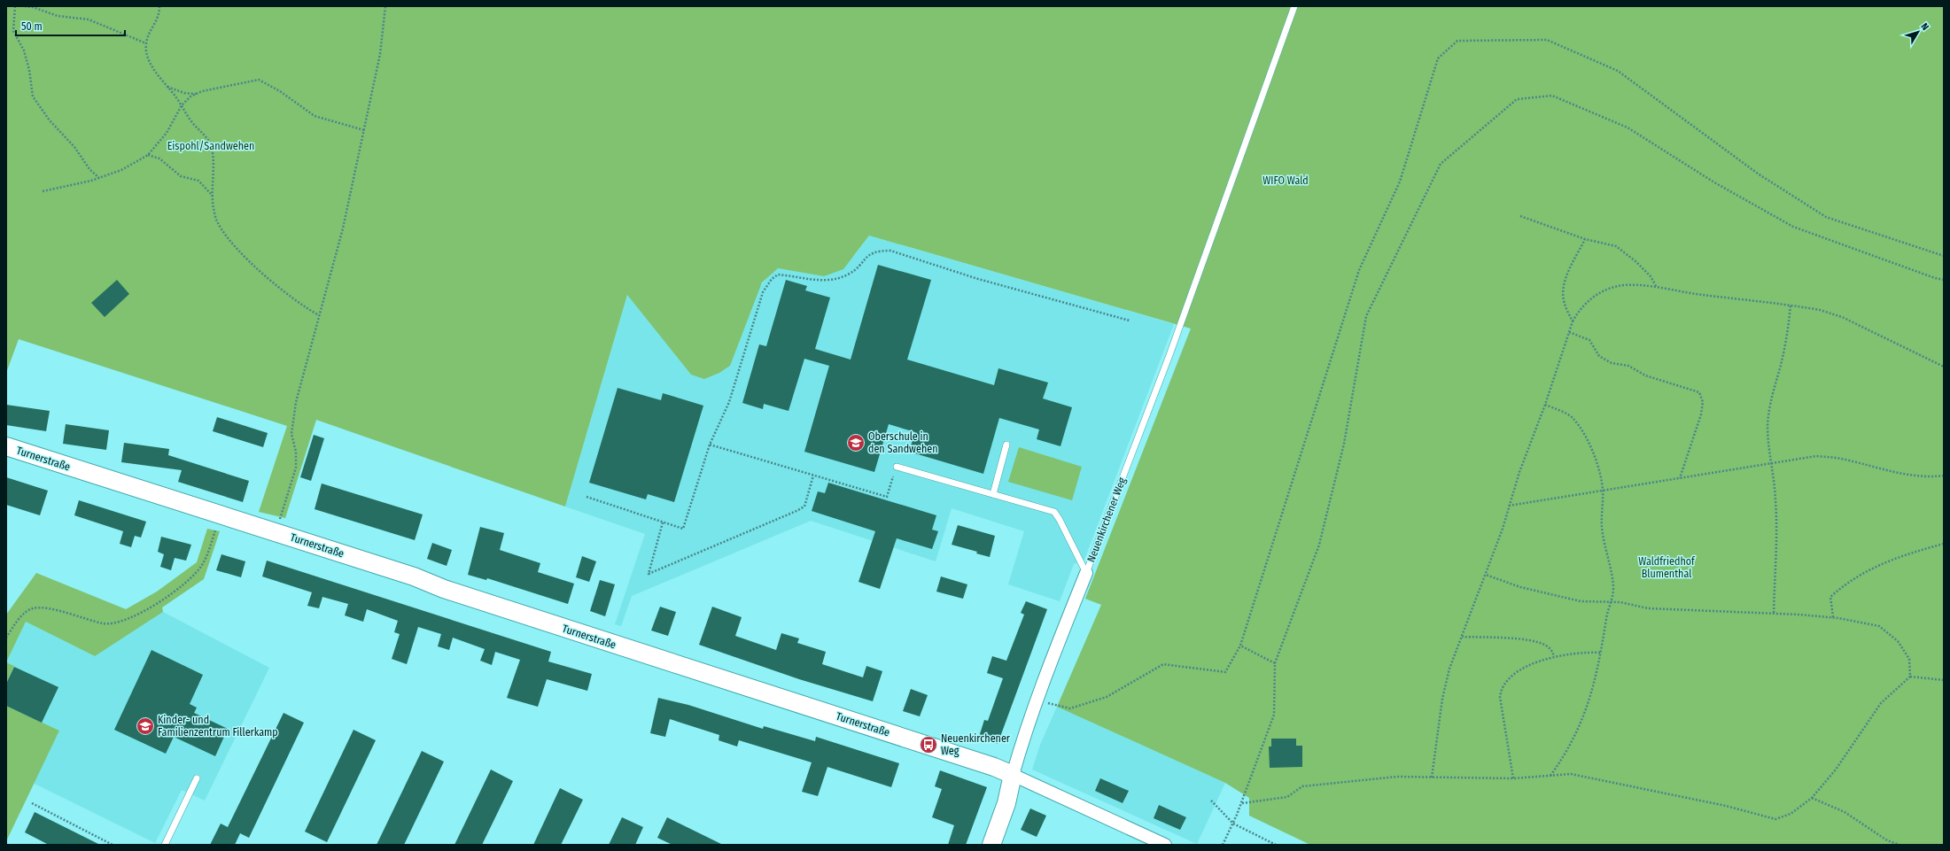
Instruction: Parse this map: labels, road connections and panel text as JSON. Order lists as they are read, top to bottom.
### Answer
{
  "streets": {
    "street": ["Turnerstraße", "Neuenkirchener Weg"]
  },
  "crossings": [
    ["Turnerstraße", "Neuenkirchener Weg"]
  ],
  "parks": ["Eispohl/Sandwehen", "WIFO Wald", "Waldfriedhof Blumenthal"],
  "places": {
    "school or university": ["Oberschule in den Sandwehen", "Kinder- und Familienzentrum Fillerkamp"],
    "bus stop": ["Neuenkirchener Weg"]
  },
  "scale_bar": "50 m",
  "north": "top right"
}
